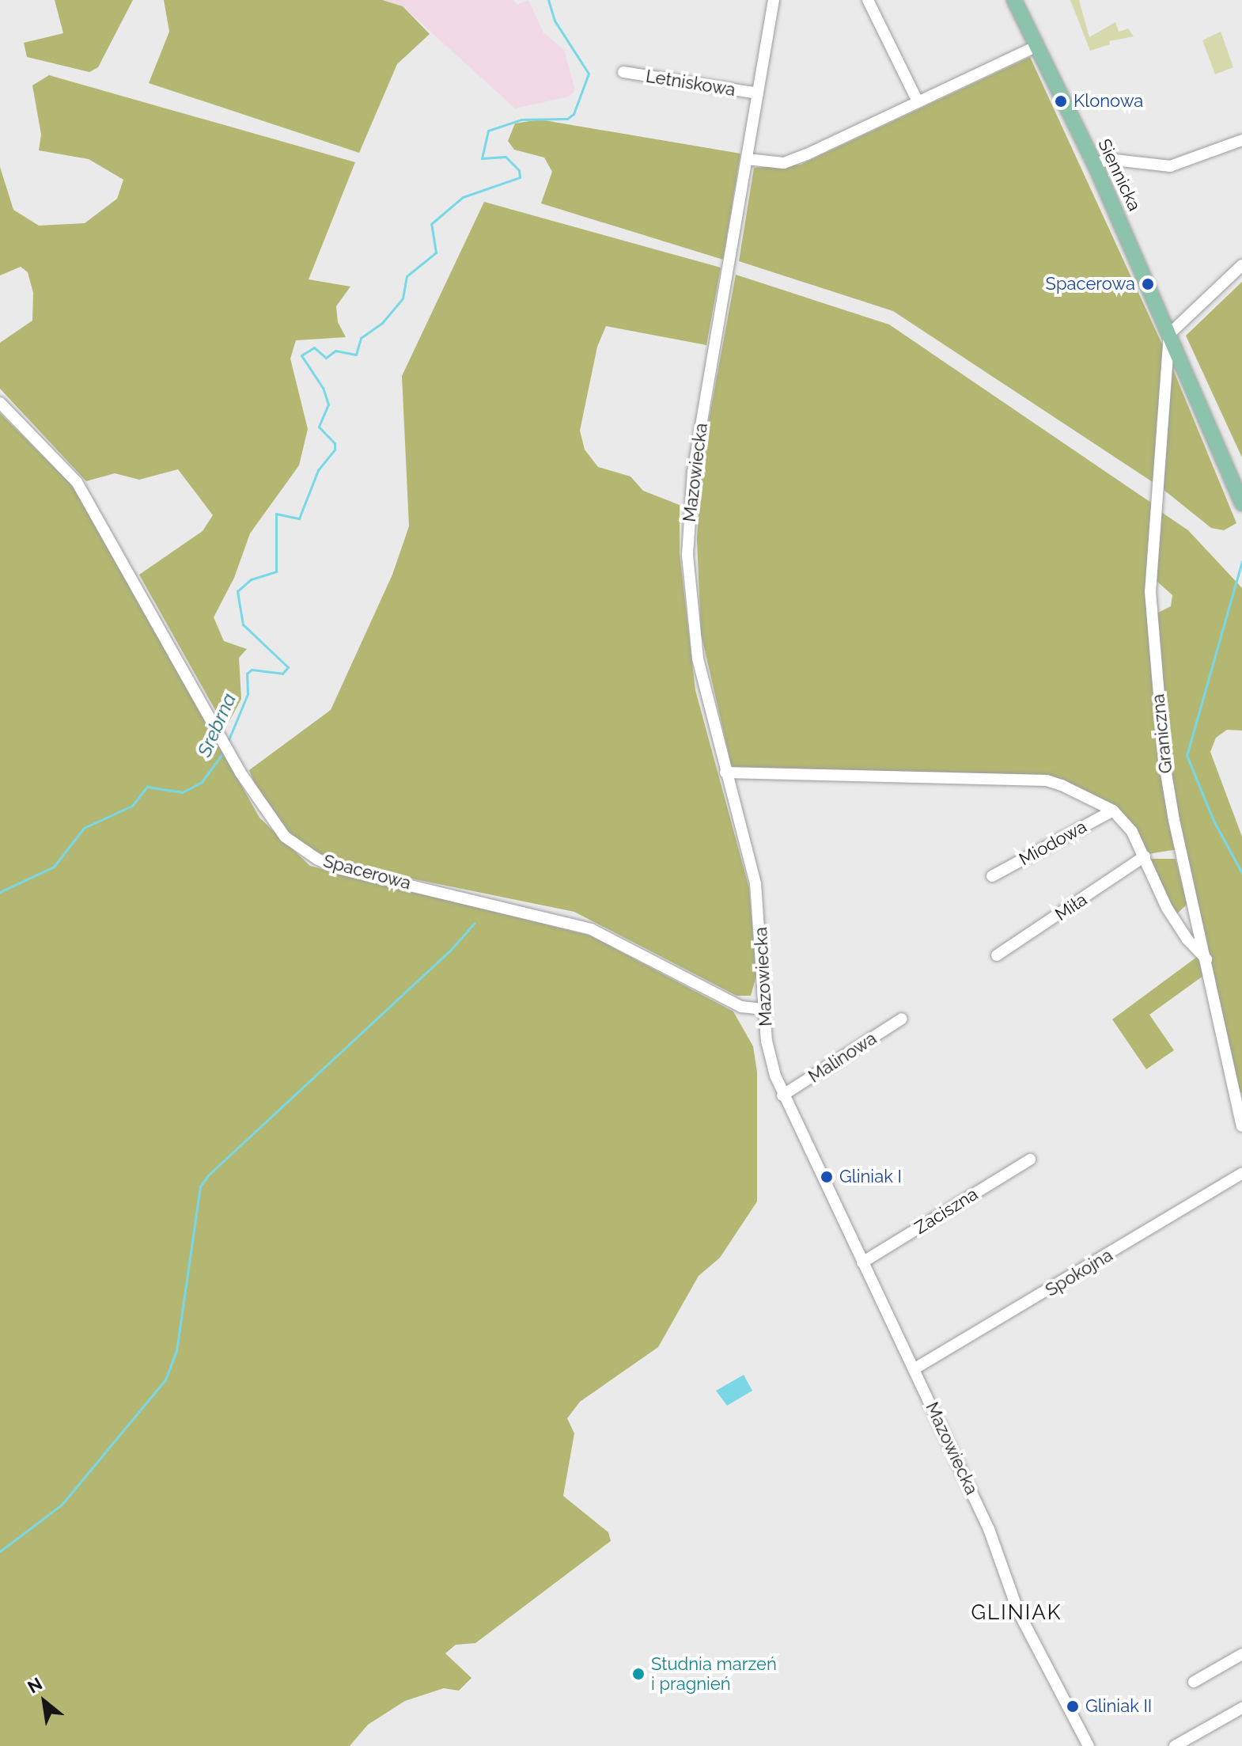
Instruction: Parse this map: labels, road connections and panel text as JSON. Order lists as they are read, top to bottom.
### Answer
{
  "streets": {
    "main road": ["Siennicka"],
    "street": [
      "Letniskowa",
      "Mazowiecka",
      "Graniczna",
      "Miodowa",
      "Spacerowa",
      "Miła",
      "Malinowa",
      "Zaciszna",
      "Spokojna"
    ]
  },
  "crossings": [
    ["Letniskowa", "Mazowiecka"],
    ["Siennicka", "Graniczna"],
    ["Mazowiecka", "Spacerowa"],
    ["Mazowiecka", "Malinowa"],
    ["Mazowiecka", "Zaciszna"],
    ["Mazowiecka", "Spokojna"]
  ],
  "districts": ["GLINIAK"],
  "water": ["Srebrna"],
  "places": [
    "Klonowa",
    "Spacerowa",
    "Gliniak I",
    "Studnia marzeń i pragnień",
    "Gliniak II"
  ],
  "north": "top left"
}
